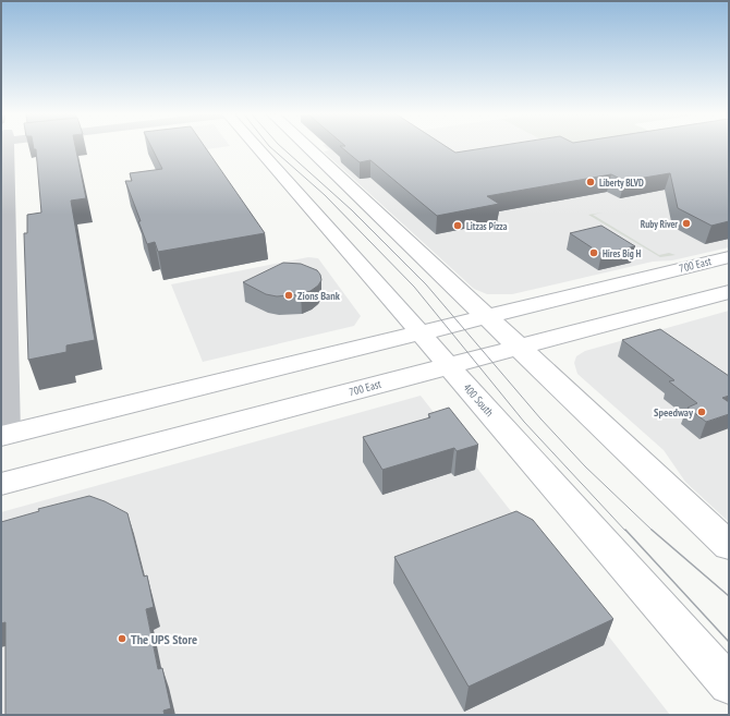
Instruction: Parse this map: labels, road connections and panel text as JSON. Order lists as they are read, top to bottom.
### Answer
{
  "streets": {
    "main road": ["700 East", "400 South"]
  },
  "crossings": [
    ["700 East", "400 South"]
  ],
  "places": [
    "Liberty BLVD",
    "Ruby River",
    "Litzas Pizza",
    "Hires Big H",
    "Zions Bank",
    "Speedway",
    "The UPS Store"
  ]
}
